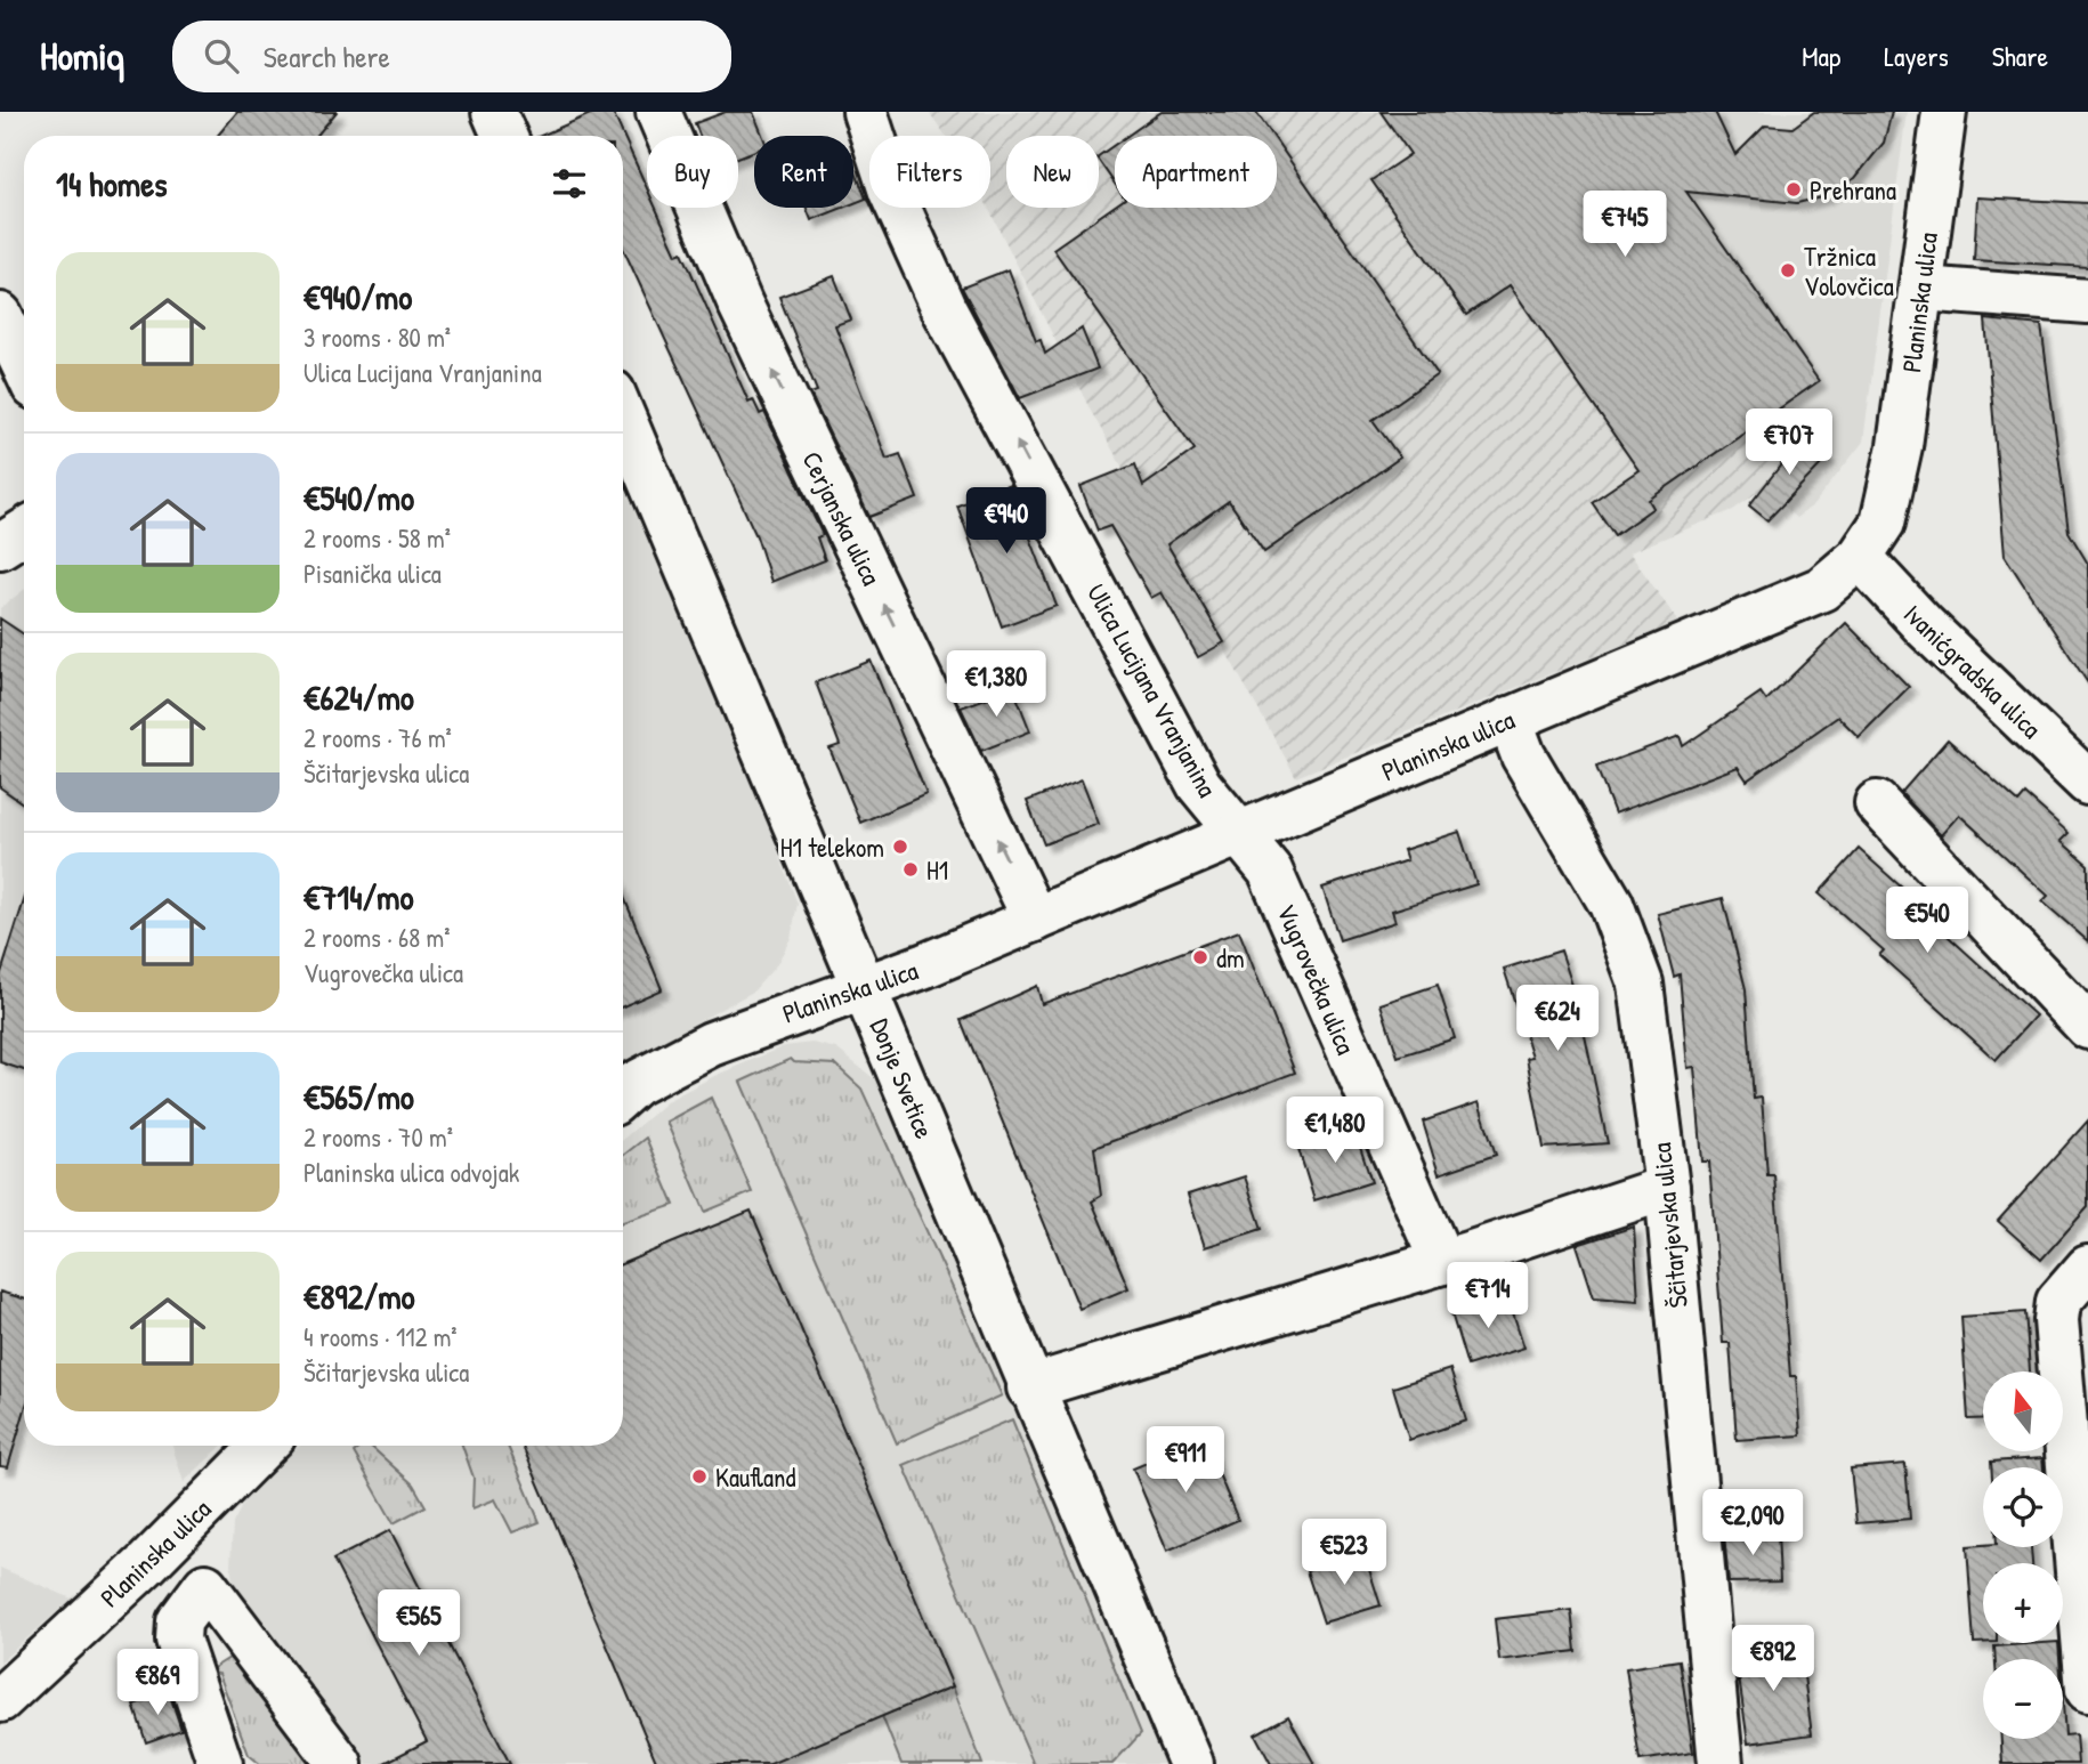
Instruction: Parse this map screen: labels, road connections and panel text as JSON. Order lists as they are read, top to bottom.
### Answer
{
  "streets": {
    "street": [
      "Planinska ulica",
      "Cerjanska ulica",
      "Ivanićgradska ulica",
      "Ulica Lucijana Vranjanina",
      "Vugrovečka ulica",
      "Donje Svetice",
      "Ščitarjevska ulica"
    ]
  },
  "crossings": [
    ["Planinska ulica", "Cerjanska ulica"],
    ["Planinska ulica", "Ivanićgradska ulica"],
    ["Planinska ulica", "Ulica Lucijana Vranjanina"],
    ["Planinska ulica", "Vugrovečka ulica"],
    ["Planinska ulica", "Donje Svetice"],
    ["Planinska ulica", "Ščitarjevska ulica"],
    ["Ulica Lucijana Vranjanina", "Vugrovečka ulica"]
  ],
  "one_way": ["Cerjanska ulica", "Ulica Lucijana Vranjanina"],
  "places": [
    "Prehrana",
    "Tržnica Volovčica",
    "H1 telekom",
    "H1",
    "dm",
    "Kaufland"
  ],
  "north": "top",
  "page": {
    "header": "Homiq",
    "search": "Search here",
    "nav": ["Map", "Layers", "Share"],
    "chip": [
      "Buy",
      "Rent",
      "Filters",
      "New",
      "Apartment"
    ],
    "heading": "14 homes",
    "price": [
      "€745",
      "€707",
      "€940",
      "€1,380",
      "€540",
      "€624",
      "€1,480",
      "€714",
      "€911",
      "€2,090",
      "€523",
      "€565",
      "€892",
      "€869"
    ],
    "list": [
      {
        "name": "€940/mo",
        "note": "3 rooms · 80 m² · Ulica Lucijana Vranjanina"
      },
      {
        "name": "€540/mo",
        "note": "2 rooms · 58 m² · Pisanička ulica"
      },
      {
        "name": "€624/mo",
        "note": "2 rooms · 76 m² · Ščitarjevska ulica"
      },
      {
        "name": "€714/mo",
        "note": "2 rooms · 68 m² · Vugrovečka ulica"
      },
      {
        "name": "€565/mo",
        "note": "2 rooms · 70 m² · Planinska ulica odvojak"
      },
      {
        "name": "€892/mo",
        "note": "4 rooms · 112 m² · Ščitarjevska ulica"
      }
    ],
    "map_buttons": ["+", "−"]
  }
}
